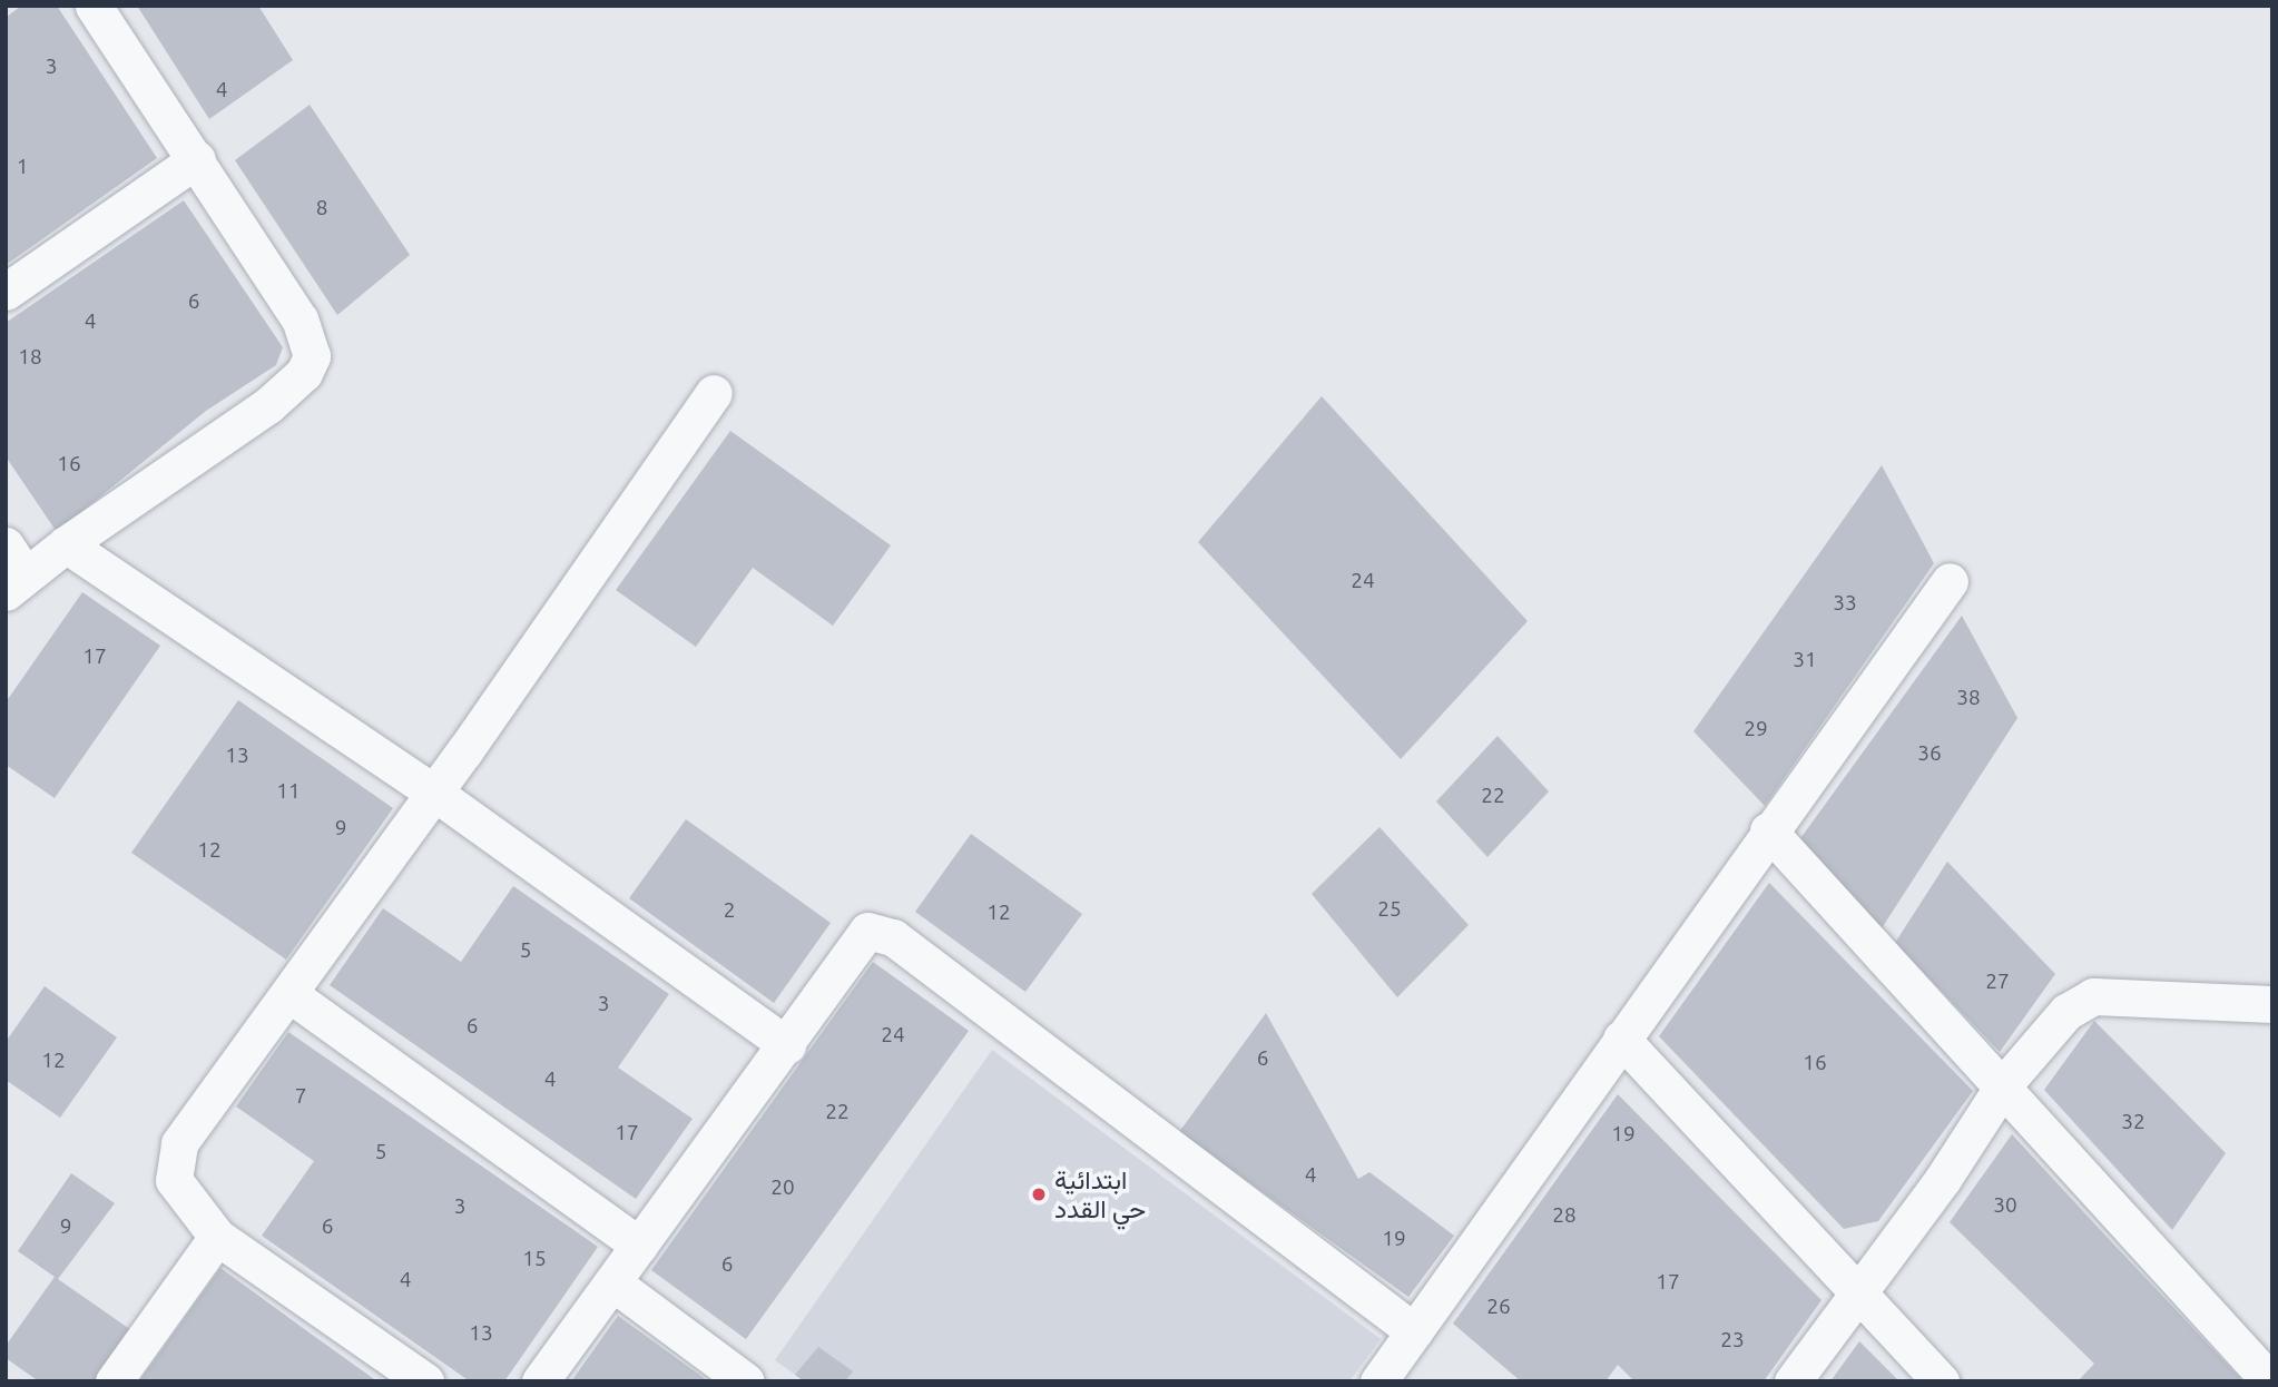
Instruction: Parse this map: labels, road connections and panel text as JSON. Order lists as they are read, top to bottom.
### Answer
{
  "places": ["ابتدائية حي القدد"],
  "house_numbers": [
    "3",
    "4",
    "1",
    "8",
    "6",
    "4",
    "18",
    "16",
    "24",
    "33",
    "17",
    "31",
    "38",
    "29",
    "36",
    "13",
    "11",
    "22",
    "9",
    "12",
    "25",
    "2",
    "12",
    "5",
    "27",
    "3",
    "6",
    "24",
    "6",
    "12",
    "16",
    "4",
    "7",
    "22",
    "32",
    "17",
    "19",
    "5",
    "4",
    "20",
    "30",
    "3",
    "28",
    "9",
    "6",
    "19",
    "15",
    "6",
    "4",
    "17",
    "26",
    "13",
    "23"
  ]
}
